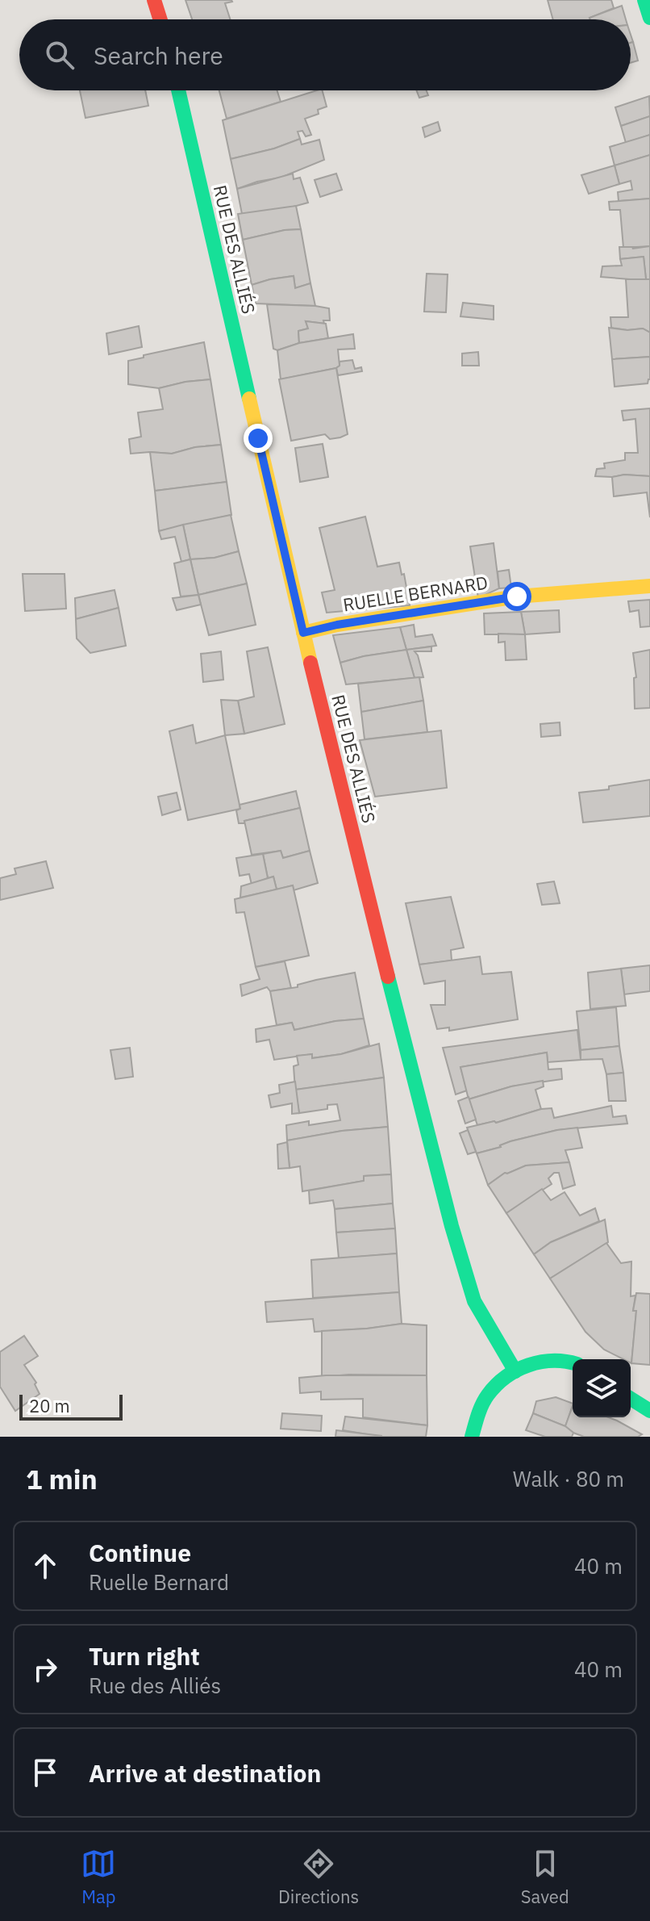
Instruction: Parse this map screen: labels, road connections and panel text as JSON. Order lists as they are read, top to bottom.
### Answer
{
  "streets": {
    "street": ["RUE DES ALLIÉS", "RUELLE BERNARD"]
  },
  "crossings": [
    ["RUE DES ALLIÉS", "RUELLE BERNARD"]
  ],
  "scale_bar": "20 m",
  "page": {
    "search": "Search here",
    "scale": "20 m",
    "heading": ["1 min", "Walk · 80 m"],
    "list": [
      ["Continue", "Ruelle Bernard", "40 m"],
      ["Turn right", "Rue des Alliés", "40 m"],
      "Arrive at destination"
    ],
    "nav": ["Map", "Directions", "Saved"]
  }
}
